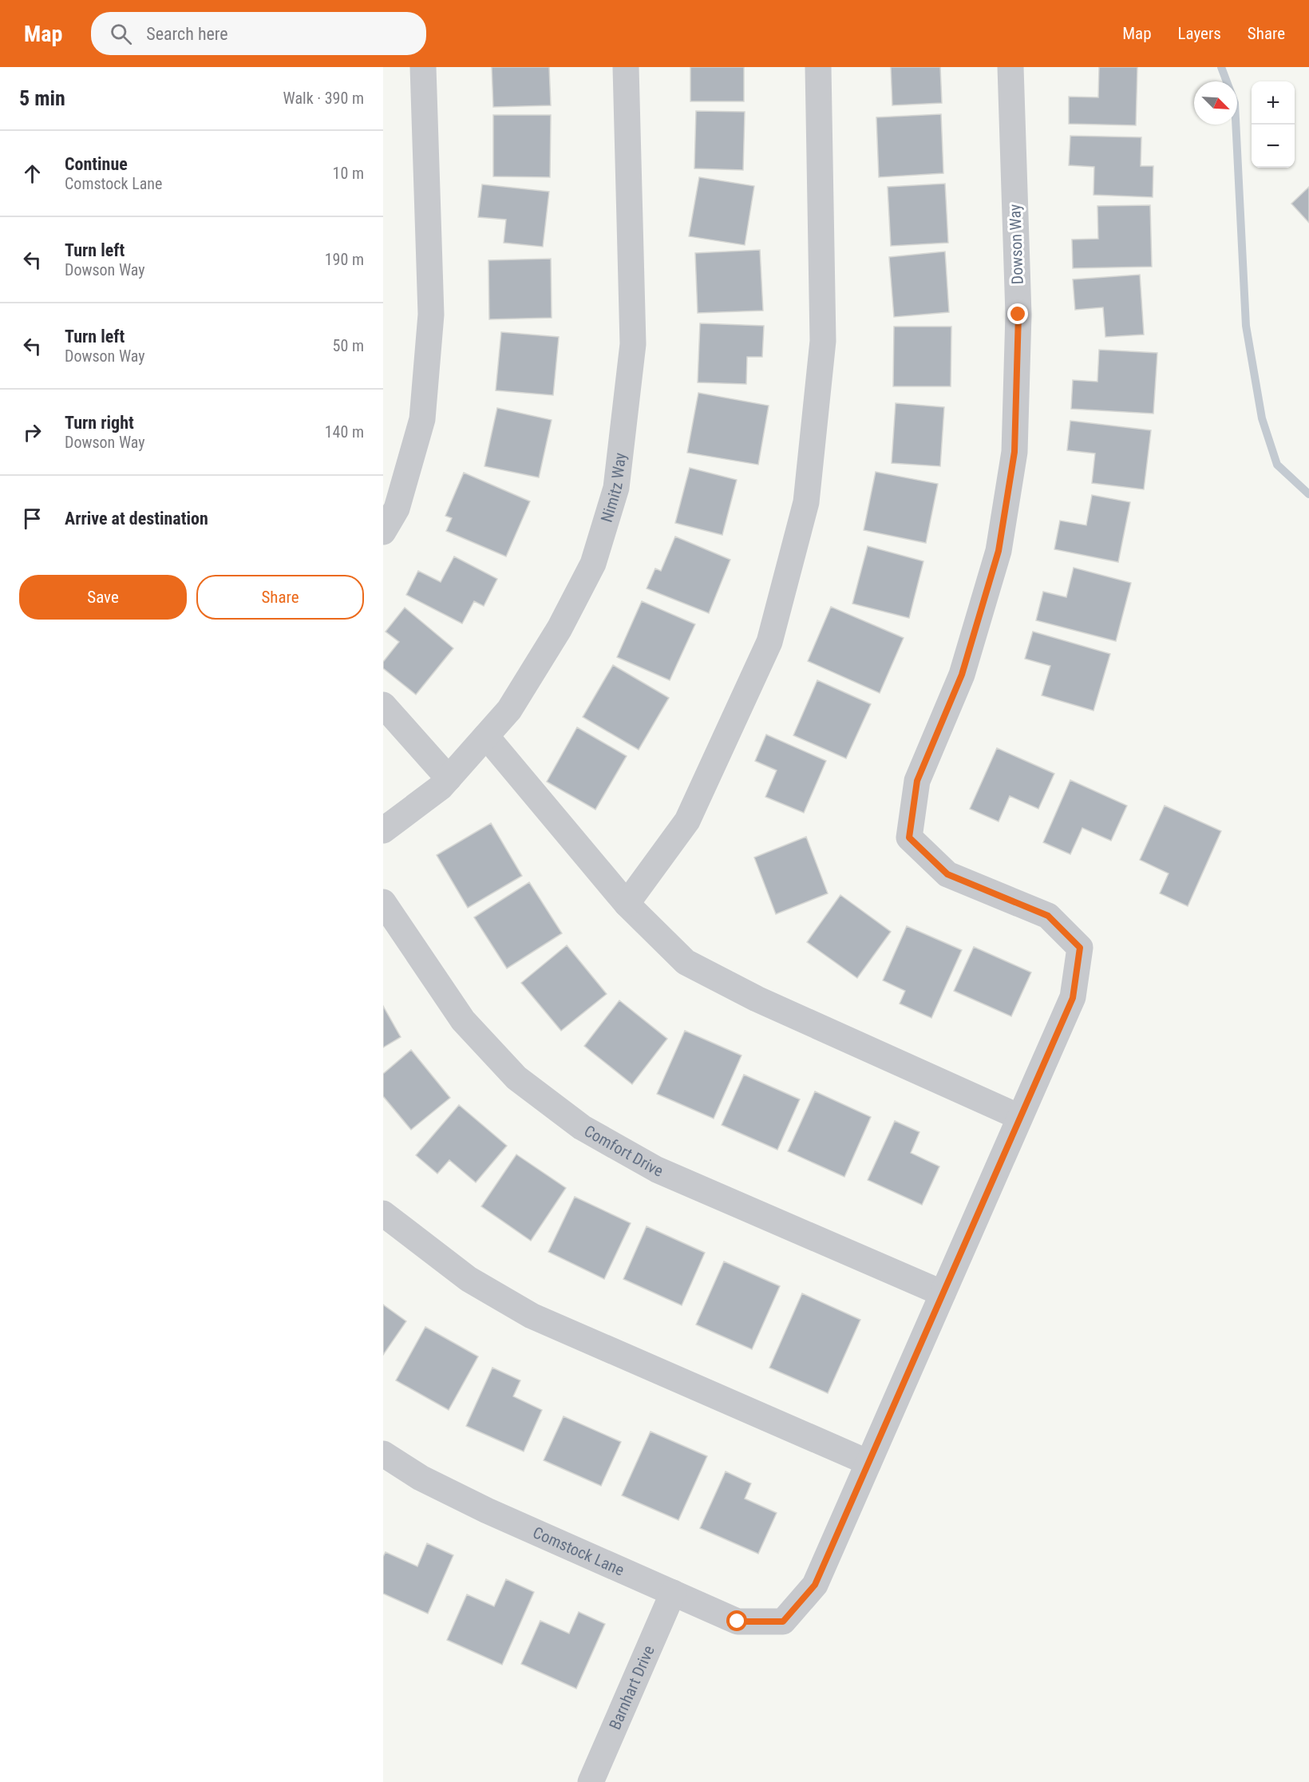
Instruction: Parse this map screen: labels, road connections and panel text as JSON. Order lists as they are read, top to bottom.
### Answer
{
  "streets": {
    "street": [
      "Dowson Way",
      "Nimitz Way",
      "Comfort Drive",
      "Comstock Lane",
      "Barnhart Drive"
    ]
  },
  "crossings": [
    ["Dowson Way", "Comfort Drive"],
    ["Dowson Way", "Comstock Lane"],
    ["Comstock Lane", "Barnhart Drive"]
  ],
  "north": "bottom right",
  "page": {
    "header": "Map",
    "search": "Search here",
    "nav": ["Map", "Layers", "Share"],
    "heading": ["5 min", "Walk · 390 m"],
    "map_buttons": ["+", "−"],
    "list": [
      ["Continue", "Comstock Lane", "10 m"],
      ["Turn left", "Dowson Way", "190 m"],
      ["Turn left", "Dowson Way", "50 m"],
      ["Turn right", "Dowson Way", "140 m"],
      "Arrive at destination"
    ],
    "buttons": ["Save", "Share"]
  }
}
